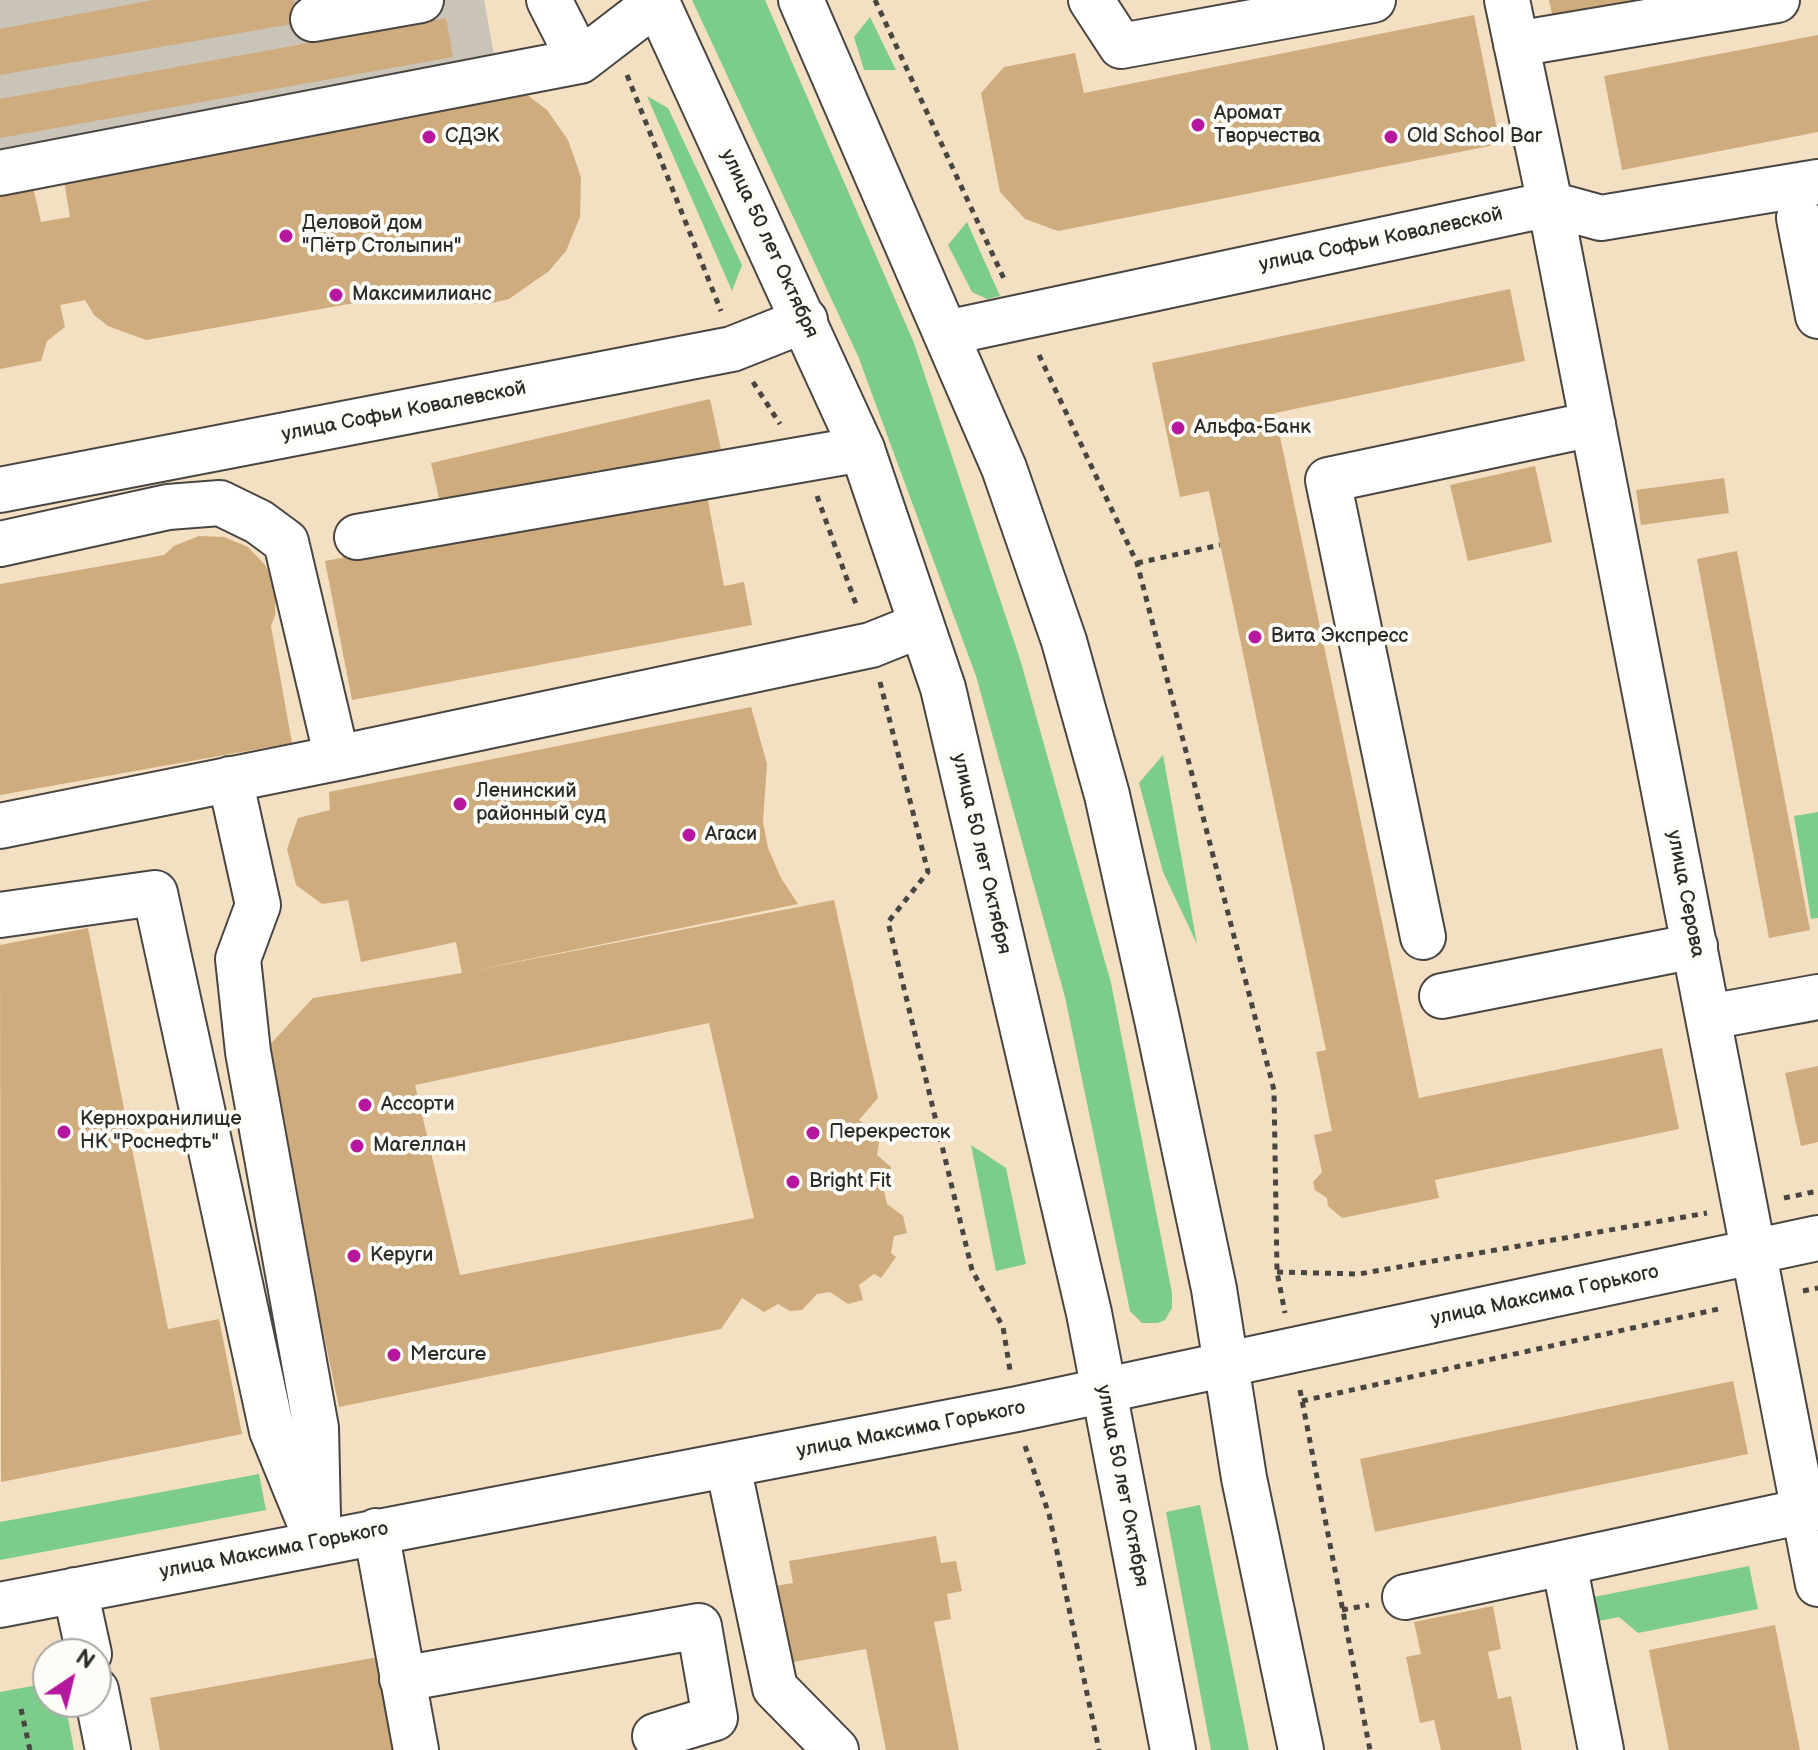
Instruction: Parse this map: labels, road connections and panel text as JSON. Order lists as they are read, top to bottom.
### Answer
{
  "streets": {
    "street": [
      "улица Софьи Ковалевской",
      "улица 50 лет Октября",
      "улица Серова",
      "улица Максима Горького"
    ]
  },
  "crossings": [
    ["улица Софьи Ковалевской", "улица 50 лет Октября"],
    ["улица Софьи Ковалевской", "улица Серова"],
    ["улица 50 лет Октября", "улица Максима Горького"],
    ["улица Серова", "улица Максима Горького"]
  ],
  "places": [
    "Аромат Творчества",
    "СДЭК",
    "Old School Bar",
    "Деловой дом \"Пётр Столыпин\"",
    "Максимилианс",
    "Альфа-Банк",
    "Вита Экспресс",
    "Ленинский районный суд",
    "Агаси",
    "Ассорти",
    "Кернохранилище НК \"Роснефть\"",
    "Перекресток",
    "Магеллан",
    "Bright Fit",
    "Керуги",
    "Mercure"
  ],
  "north": "top right"
}
